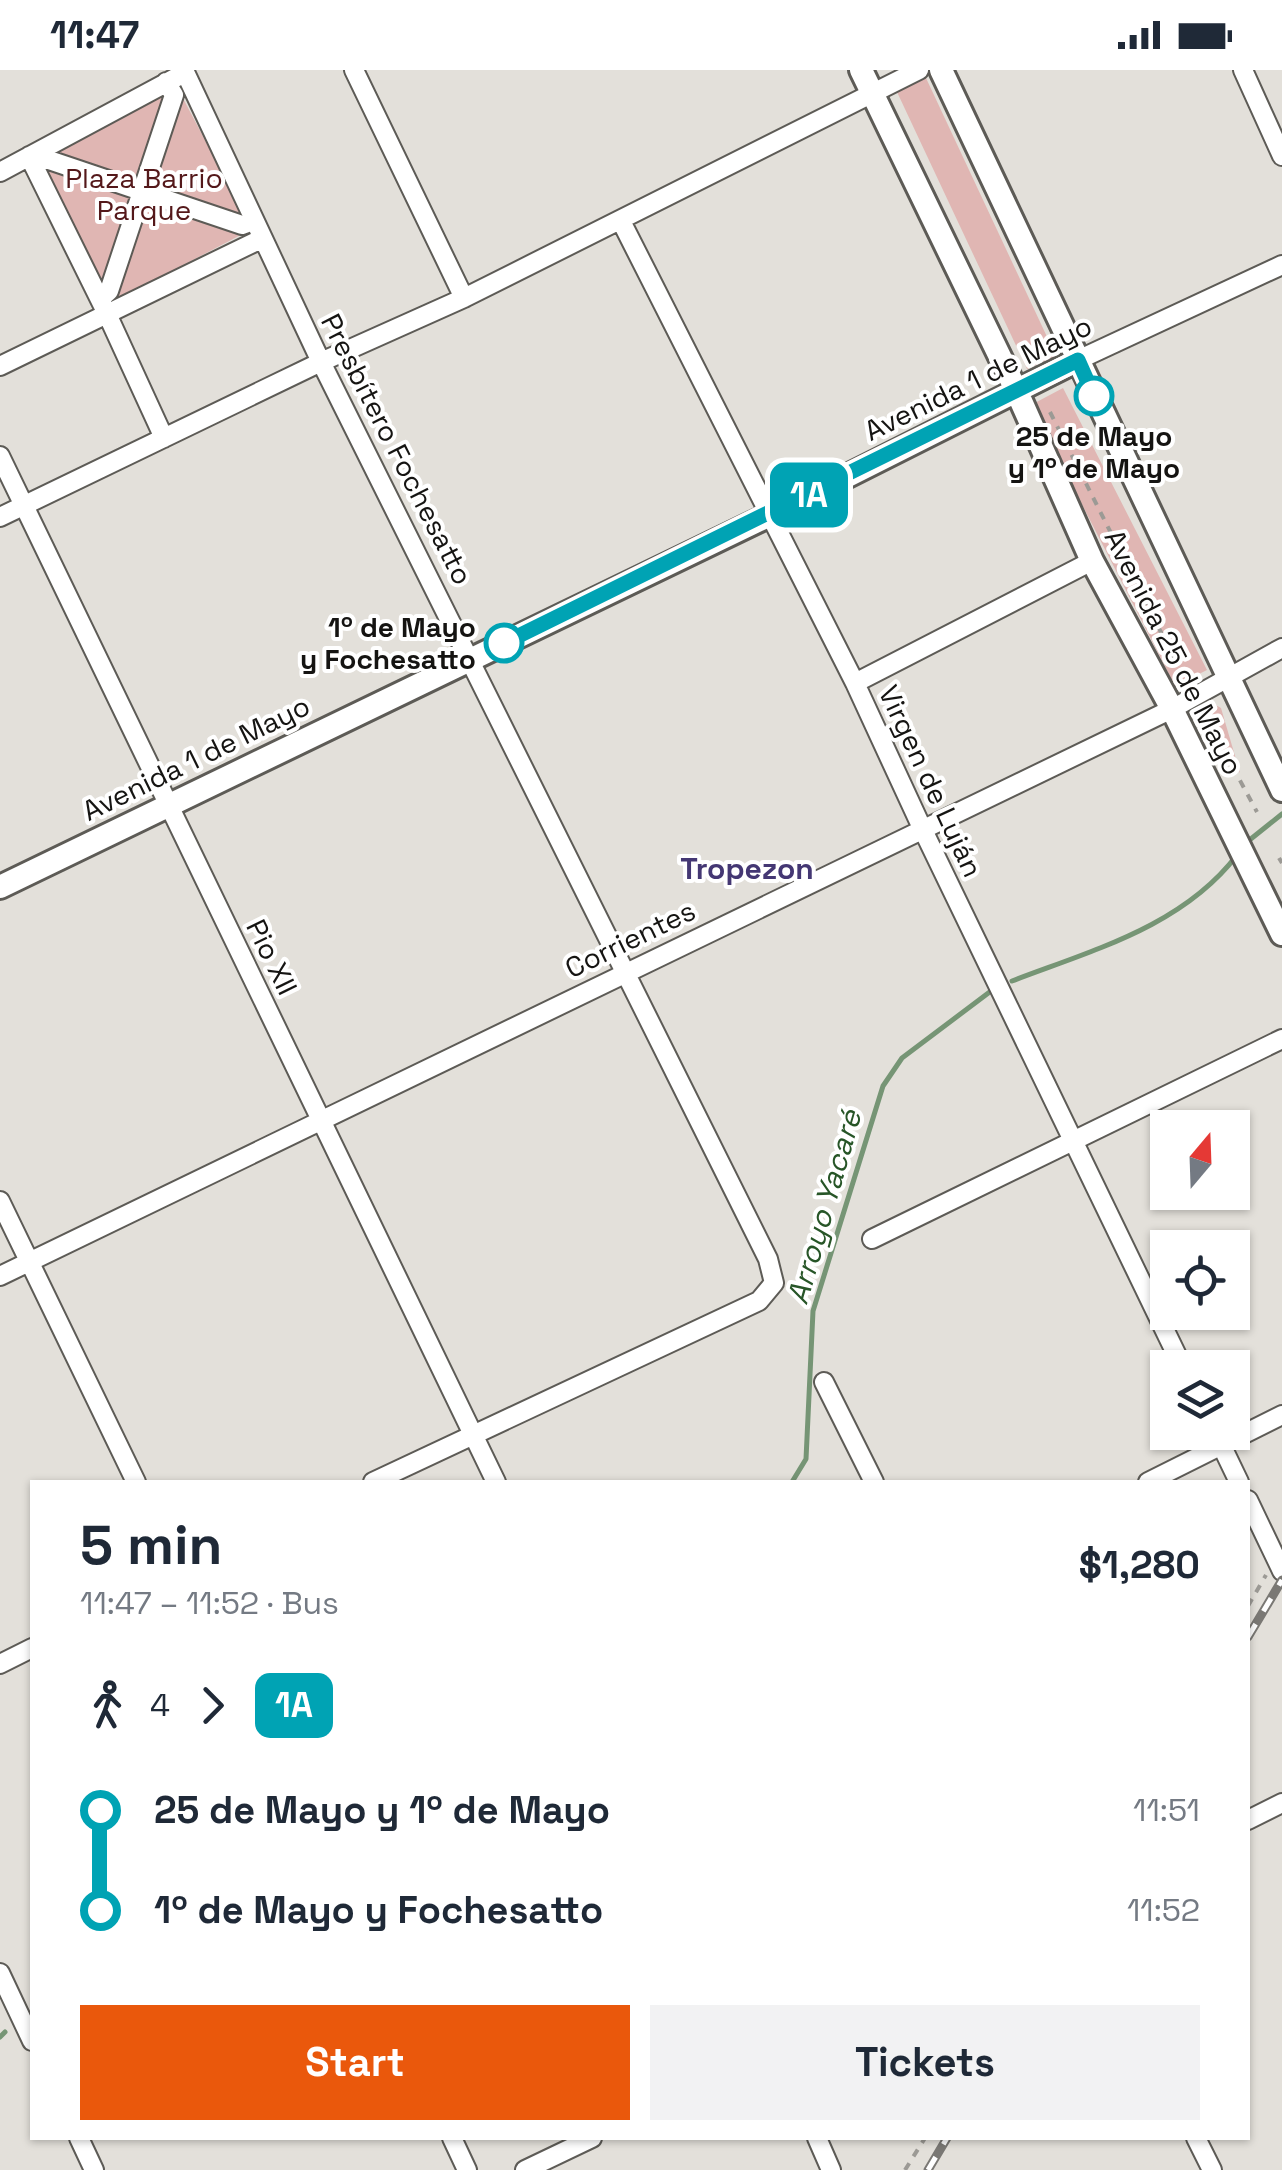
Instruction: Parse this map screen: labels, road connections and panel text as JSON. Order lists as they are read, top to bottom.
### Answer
{
  "streets": {
    "main road": ["Avenida 1 de Mayo", "Avenida 25 de Mayo"],
    "street": [
      "Presbítero Fochesatto",
      "Virgen de Luján",
      "Corrientes",
      "Pio XII"
    ]
  },
  "crossings": [
    ["Avenida 1 de Mayo", "Presbítero Fochesatto"],
    ["Avenida 1 de Mayo", "Avenida 25 de Mayo"],
    ["Avenida 1 de Mayo", "Virgen de Luján"],
    ["Avenida 1 de Mayo", "Pio XII"],
    ["Presbítero Fochesatto", "Corrientes"],
    ["Presbítero Fochesatto", "Pio XII"],
    ["Avenida 25 de Mayo", "Corrientes"],
    ["Virgen de Luján", "Corrientes"],
    ["Corrientes", "Pio XII"]
  ],
  "districts": ["Tropezon"],
  "water": ["Arroyo Yacaré"],
  "parks": ["Plaza Barrio Parque"],
  "places": ["25 de Mayo y 1º de Mayo", "1º de Mayo y Fochesatto"],
  "lines": ["bus line 1A"],
  "north": "top",
  "page": {
    "status": "11:47",
    "on_map": "1A",
    "heading": ["5 min", "11:47 – 11:52 · Bus", "$1,280"],
    "legs": ["4", "1A"],
    "list": [
      {
        "name": "25 de Mayo y 1º de Mayo",
        "value": "11:51"
      },
      {
        "name": "1º de Mayo y Fochesatto",
        "value": "11:52"
      }
    ],
    "buttons": ["Start", "Tickets"]
  }
}
